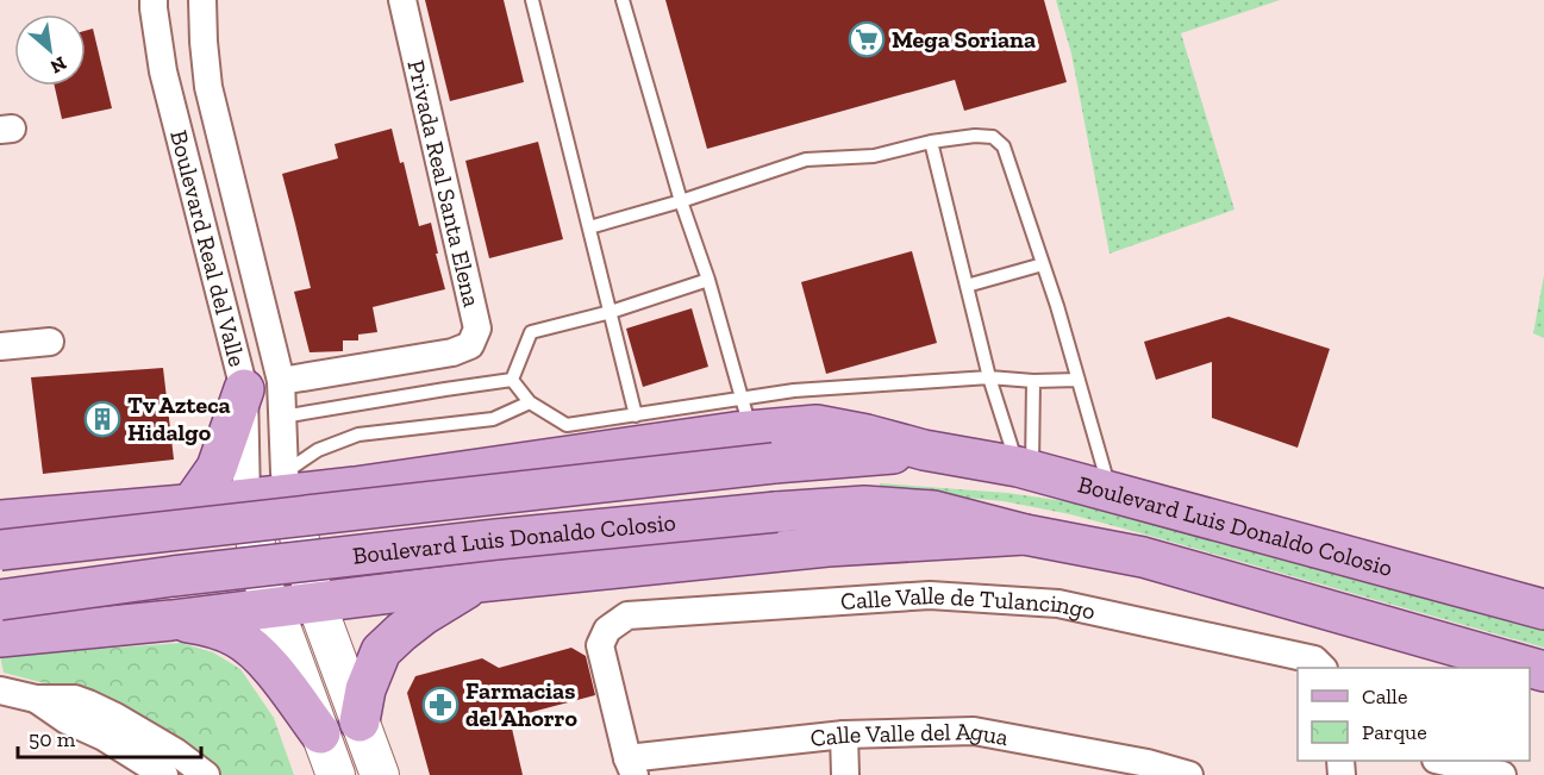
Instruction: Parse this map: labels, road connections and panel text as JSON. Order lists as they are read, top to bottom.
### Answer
{
  "streets": {
    "main road": ["Boulevard Luis Donaldo Colosio"],
    "street": [
      "Privada Real Santa Elena",
      "Boulevard Real del Valle",
      "Calle Valle de Tulancingo",
      "Calle Valle del Agua"
    ]
  },
  "crossings": [
    ["Privada Real Santa Elena", "Boulevard Real del Valle"],
    ["Boulevard Real del Valle", "Boulevard Luis Donaldo Colosio"],
    ["Calle Valle de Tulancingo", "Calle Valle del Agua"]
  ],
  "places": {
    "supermarket": ["Mega Soriana"],
    "building": ["Tv Azteca Hidalgo"],
    "pharmacy": ["Farmacias del Ahorro"]
  },
  "legend": ["Calle", "Parque"],
  "scale_bar": "50 m",
  "north": "bottom right"
}
